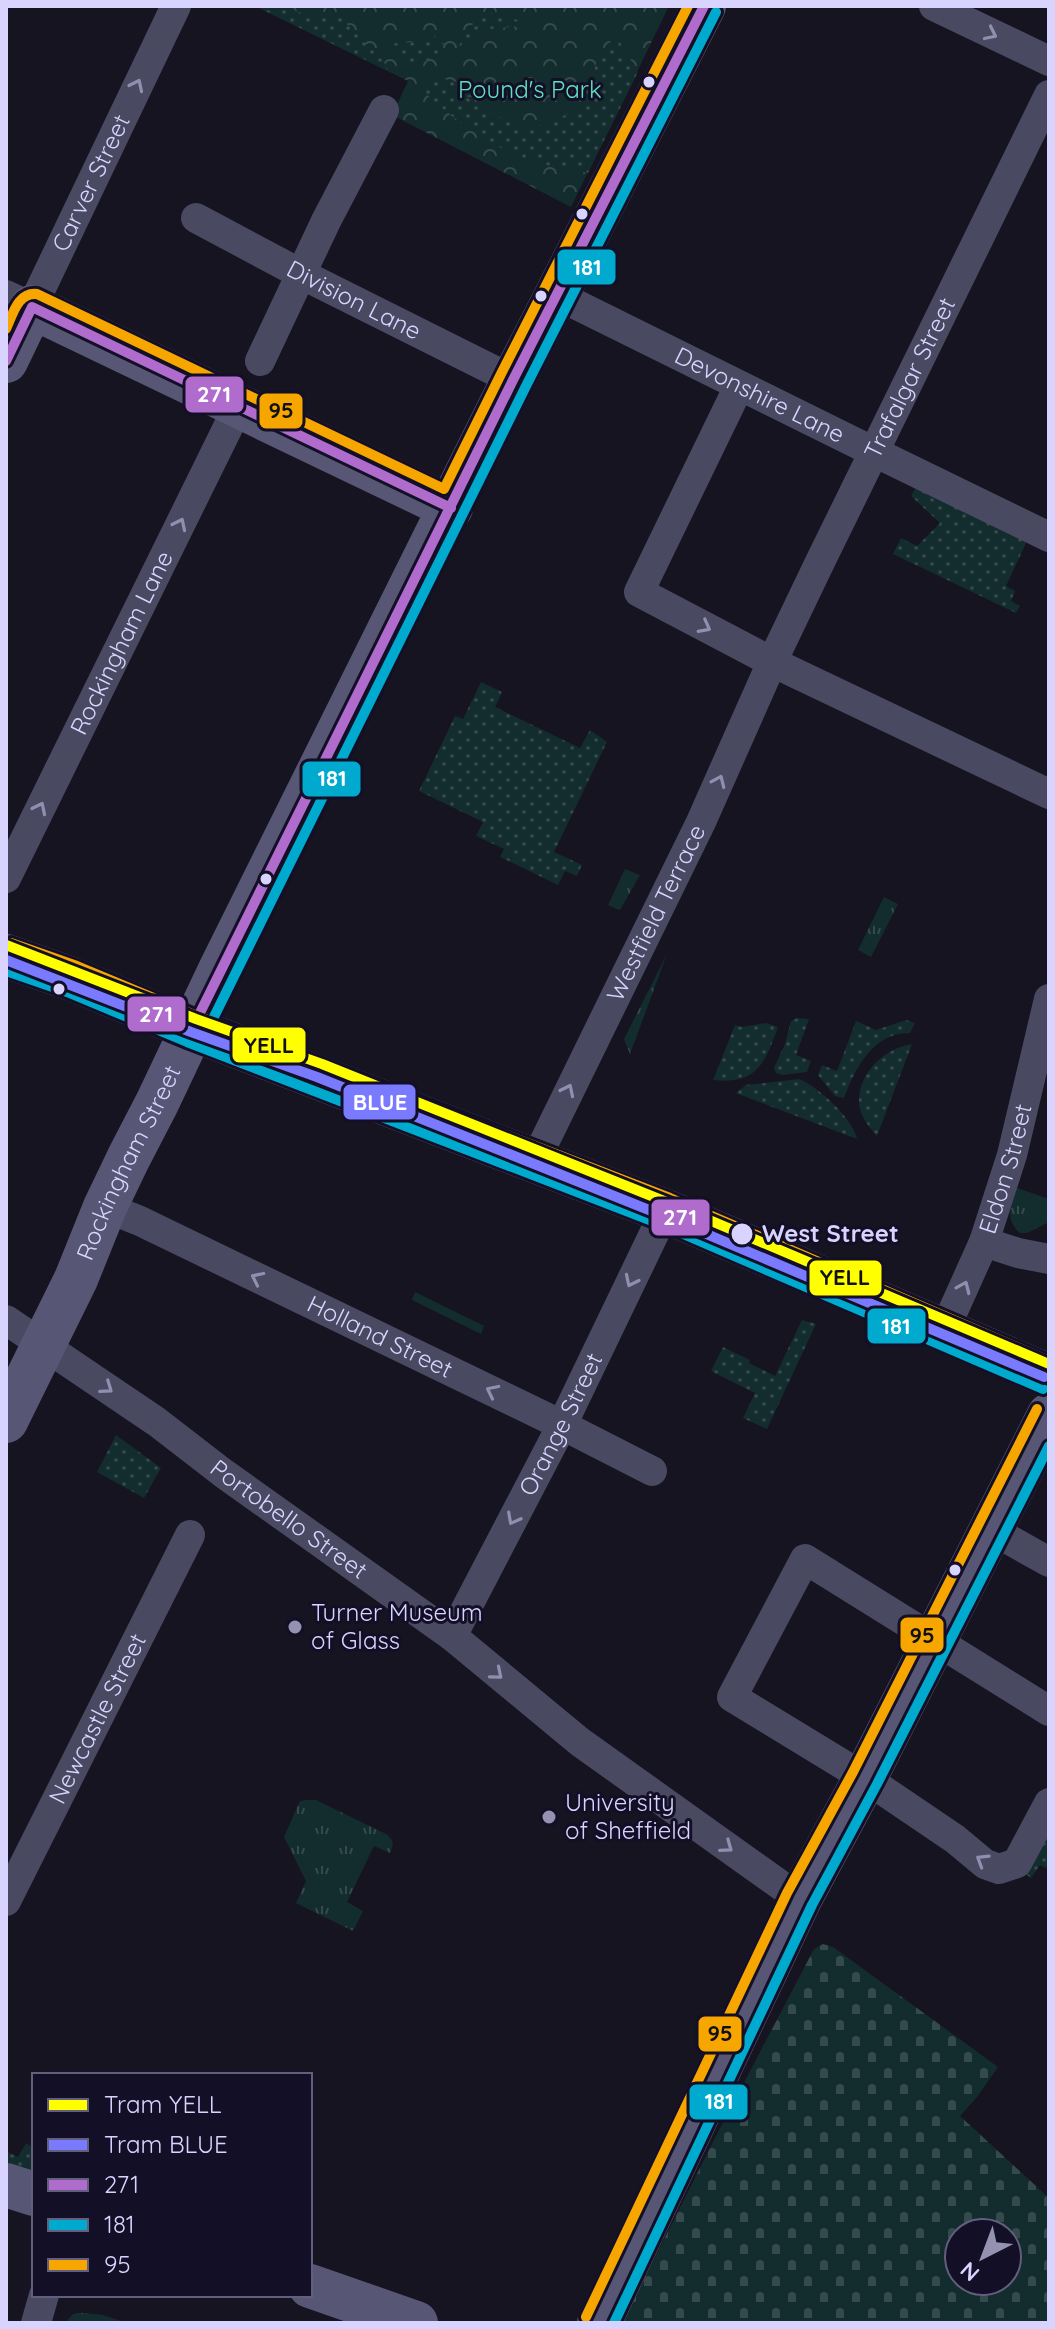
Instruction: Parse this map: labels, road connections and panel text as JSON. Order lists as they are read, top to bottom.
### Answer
{
  "streets": {
    "street": [
      "Carver Street",
      "Division Lane",
      "Trafalgar Street",
      "Devonshire Lane",
      "Rockingham Lane",
      "Westfield Terrace",
      "Rockingham Street",
      "Eldon Street",
      "Holland Street",
      "Orange Street",
      "Portobello Street",
      "Newcastle Street"
    ]
  },
  "crossings": [
    ["Division Lane", "Rockingham Street"],
    ["Trafalgar Street", "Devonshire Lane"],
    ["Trafalgar Street", "Westfield Terrace"],
    ["Devonshire Lane", "Rockingham Street"],
    ["Rockingham Street", "Holland Street"],
    ["Rockingham Street", "Portobello Street"],
    ["Holland Street", "Orange Street"],
    ["Orange Street", "Portobello Street"]
  ],
  "one_way": [
    "Rockingham Lane",
    "Westfield Terrace",
    "Orange Street",
    "Portobello Street"
  ],
  "parks": ["Pound's Park"],
  "places": ["West Street", "Turner Museum of Glass", "University of Sheffield"],
  "lines": [
    "transit line 271",
    "transit line 95",
    "transit line 181",
    "tram line YELL",
    "tram line BLUE"
  ],
  "legend": [
    "Tram YELL",
    "Tram BLUE",
    "271",
    "181",
    "95"
  ],
  "north": "bottom left"
}
